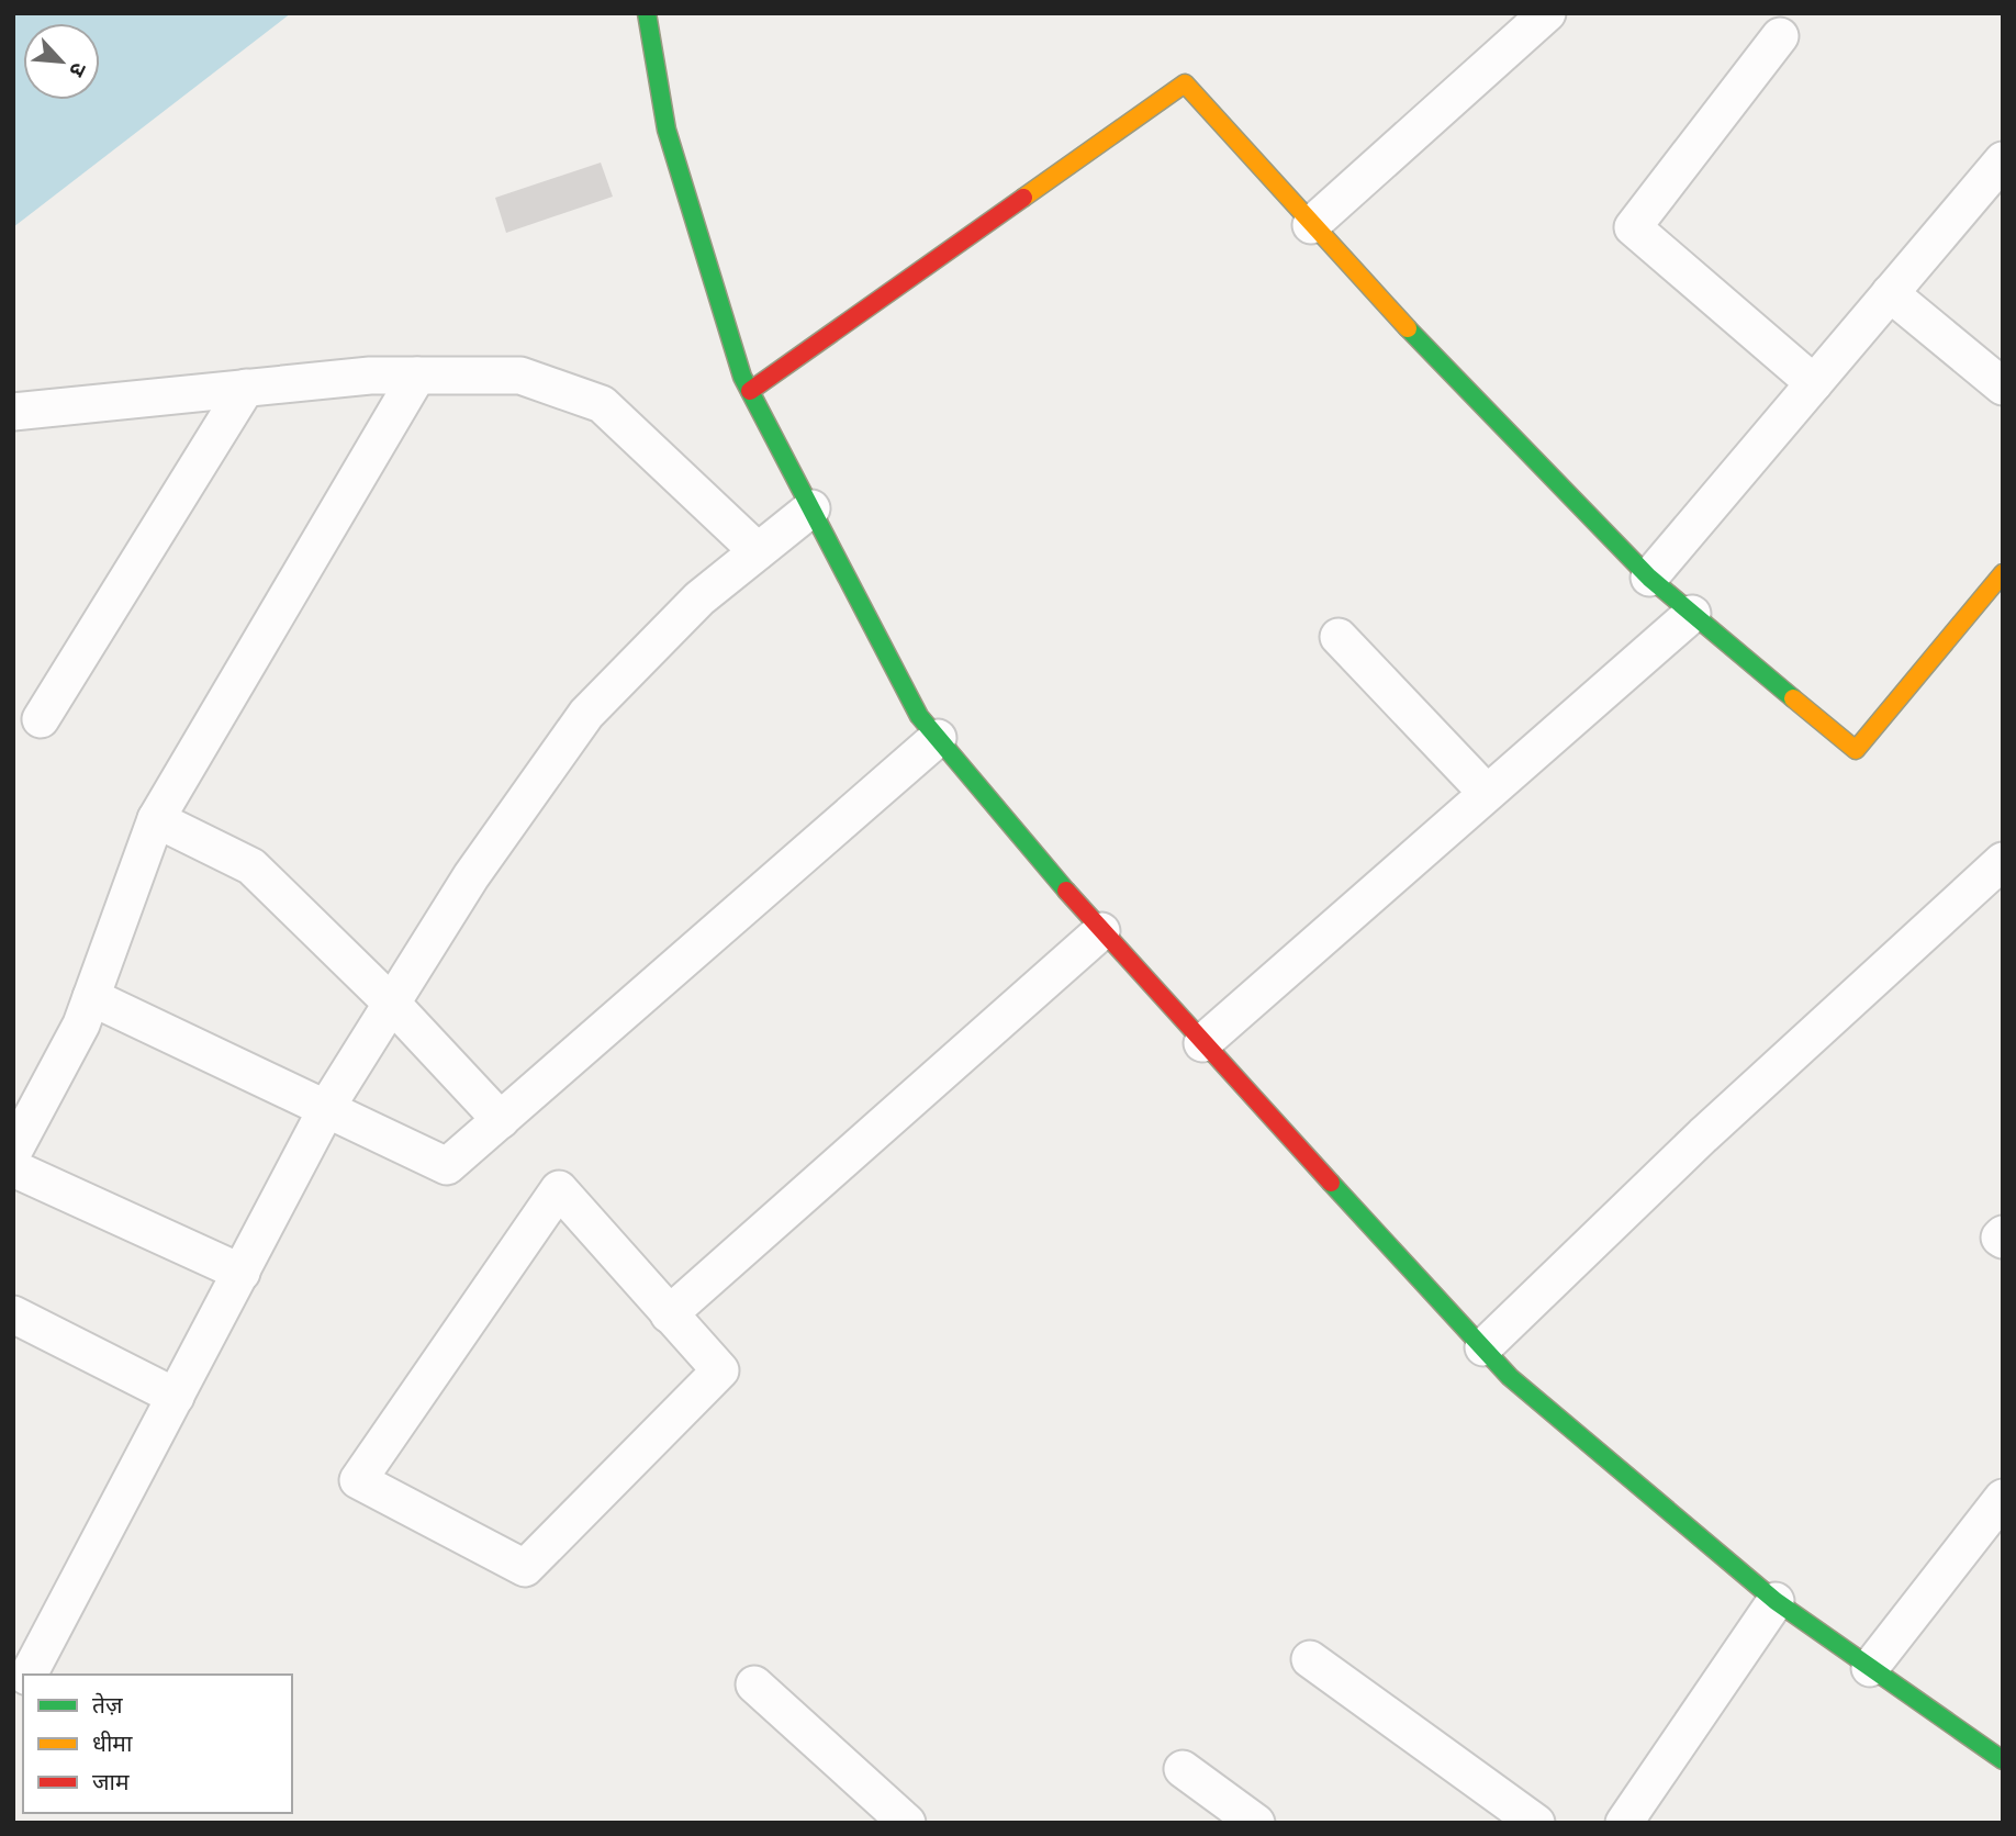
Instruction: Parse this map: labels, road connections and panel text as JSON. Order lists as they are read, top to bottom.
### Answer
{
  "legend": ["तेज़", "धीमा", "जाम"],
  "north": "bottom right"
}
